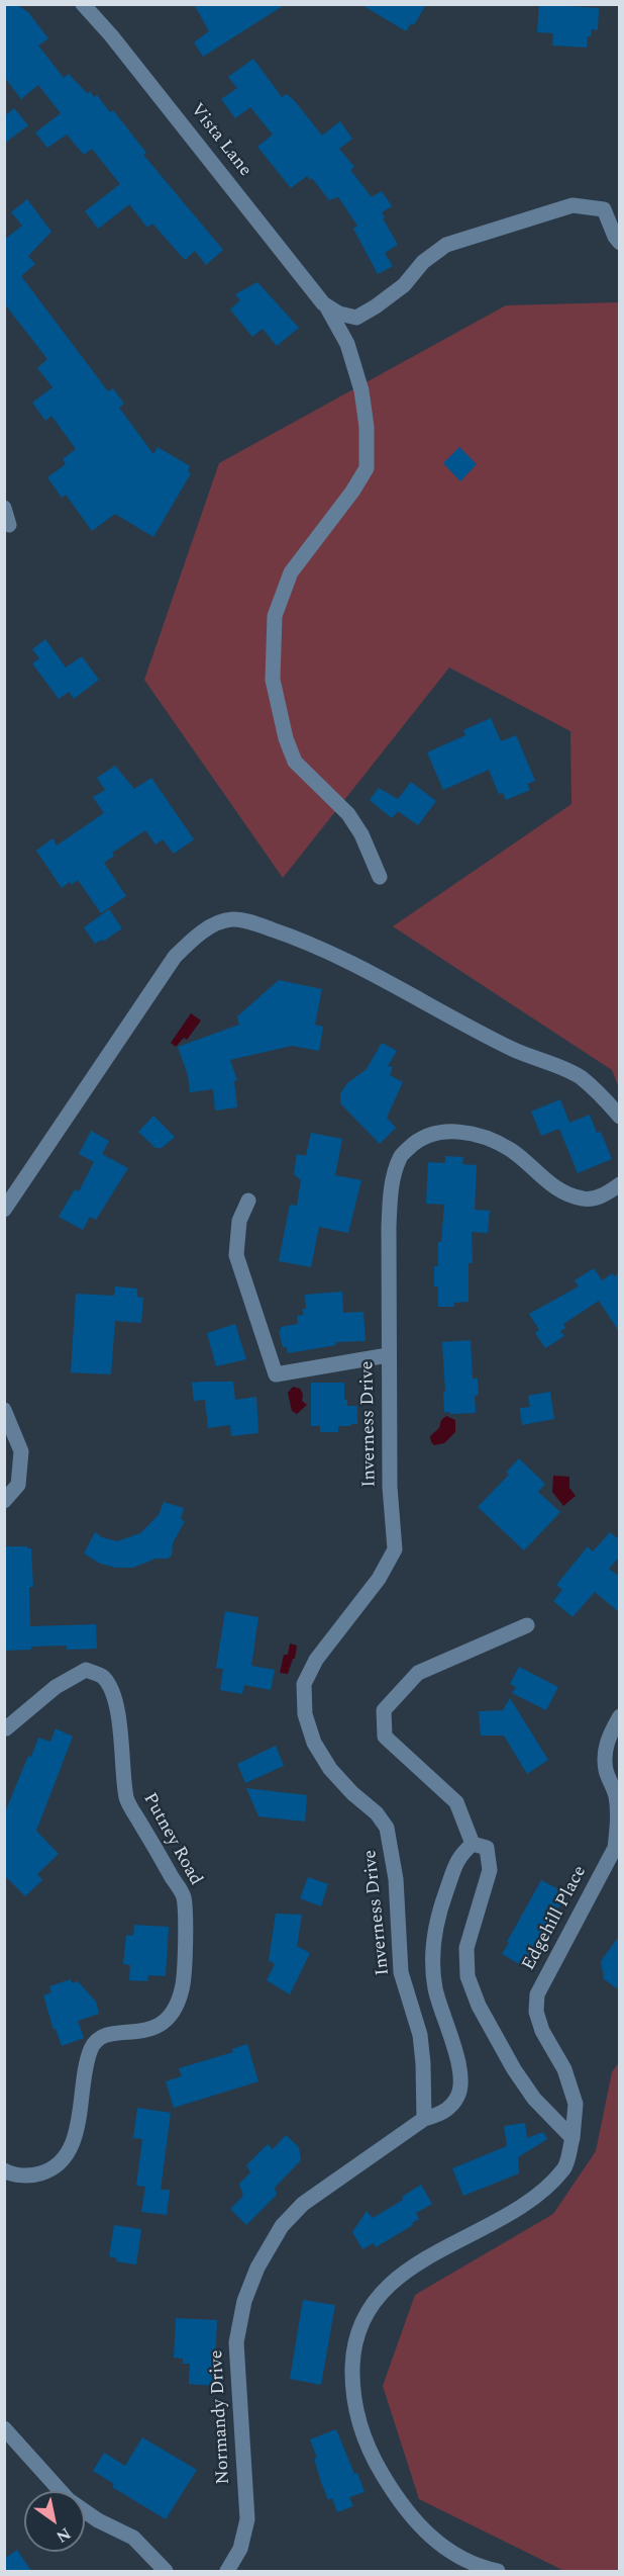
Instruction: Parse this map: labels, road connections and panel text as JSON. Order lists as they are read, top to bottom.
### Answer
{
  "streets": {
    "street": [
      "Vista Lane",
      "Inverness Drive",
      "Putney Road",
      "Edgehill Place",
      "Normandy Drive"
    ]
  },
  "crossings": [
    ["Inverness Drive", "Normandy Drive"]
  ],
  "north": "bottom right"
}
